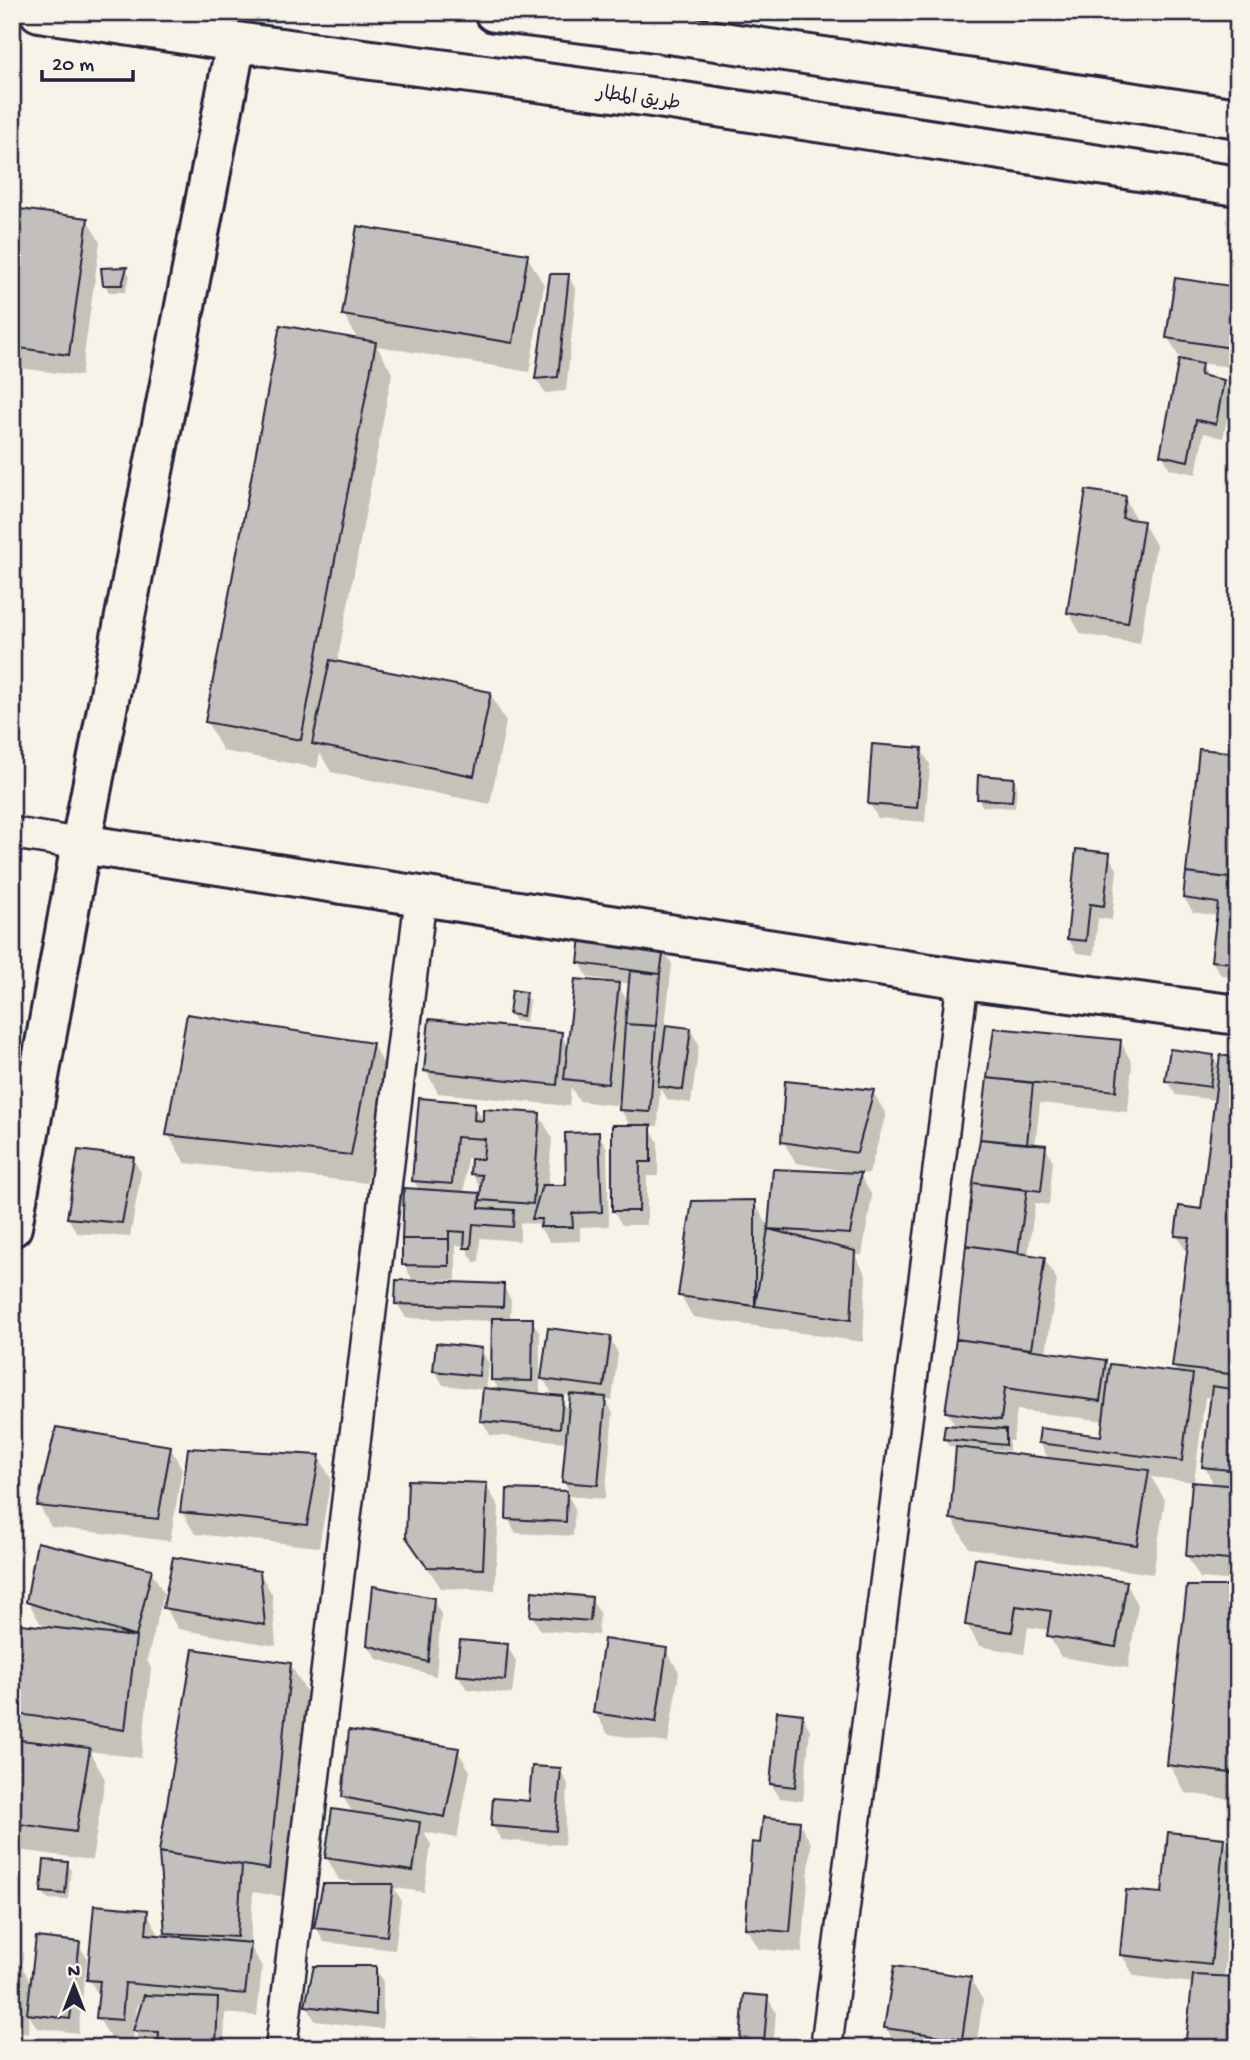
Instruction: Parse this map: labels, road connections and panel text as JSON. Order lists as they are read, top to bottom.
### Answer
{
  "streets": {
    "main road": ["طريق المطار"]
  },
  "scale_bar": "20 m",
  "north": "top"
}
